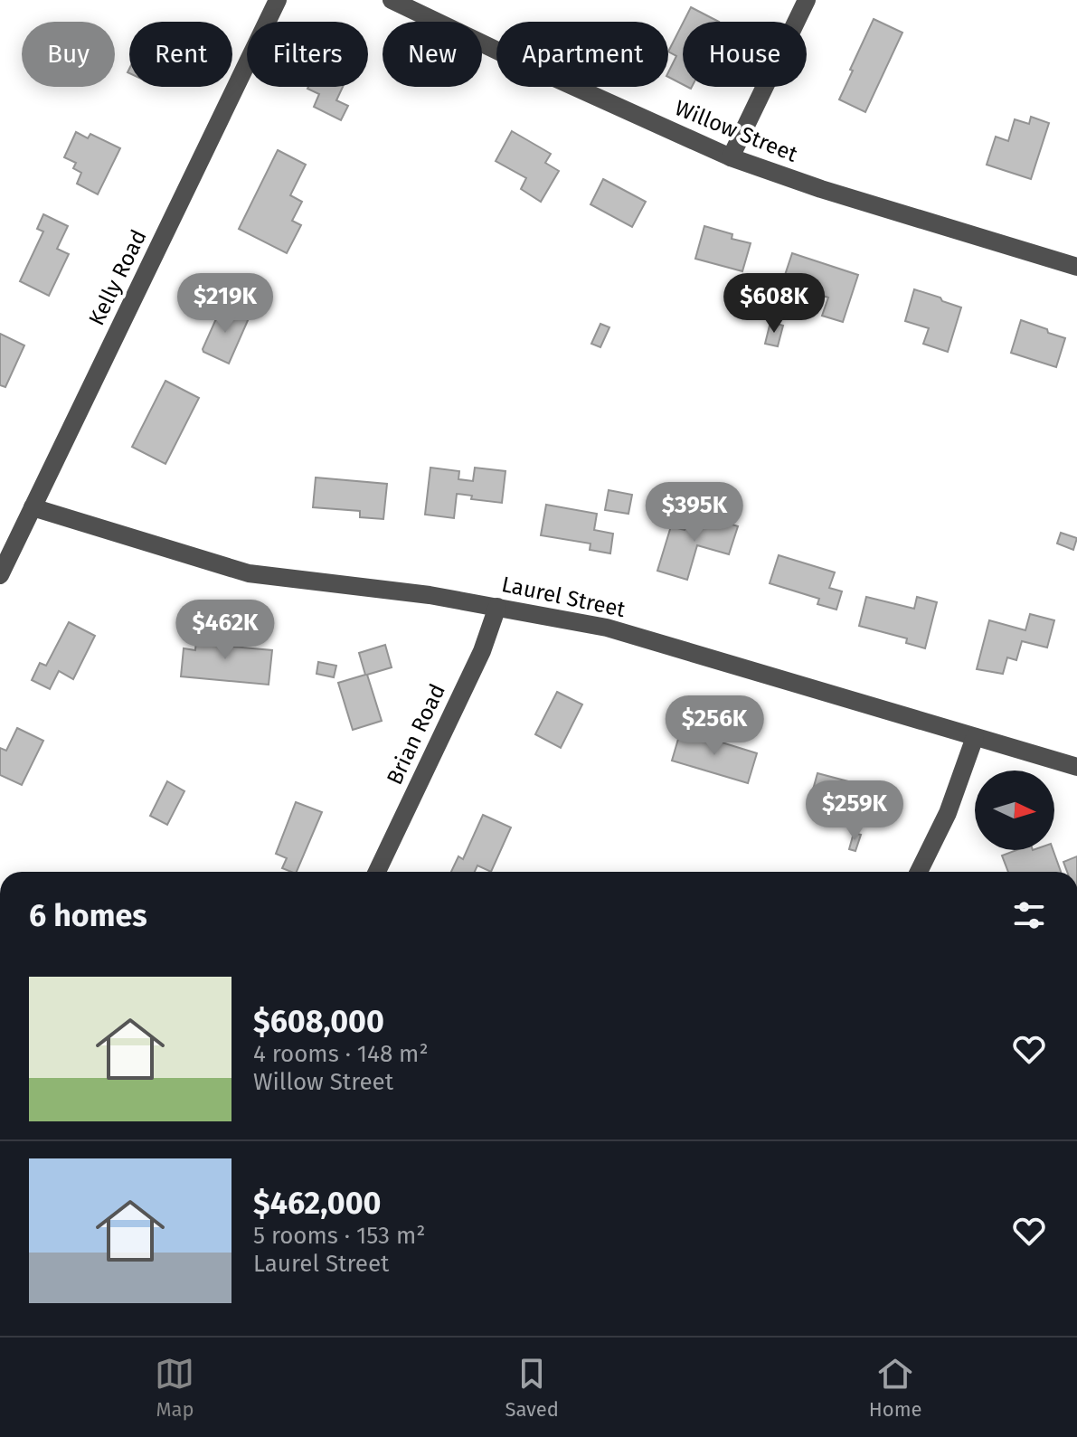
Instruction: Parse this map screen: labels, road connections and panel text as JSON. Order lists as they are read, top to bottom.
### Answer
{
  "streets": {
    "street": [
      "Willow Street",
      "Kelly Road",
      "Laurel Street",
      "Brian Road"
    ]
  },
  "crossings": [
    ["Kelly Road", "Laurel Street"],
    ["Laurel Street", "Brian Road"]
  ],
  "north": "right",
  "page": {
    "chip": [
      "Buy",
      "Rent",
      "Filters",
      "New",
      "Apartment",
      "House"
    ],
    "price": [
      "$219K",
      "$608K",
      "$395K",
      "$462K",
      "$256K",
      "$259K"
    ],
    "heading": "6 homes",
    "list": [
      {
        "name": "$608,000",
        "note": "4 rooms · 148 m² · Willow Street"
      },
      {
        "name": "$462,000",
        "note": "5 rooms · 153 m² · Laurel Street"
      }
    ],
    "tabs": ["Map", "Saved", "Home"]
  }
}
